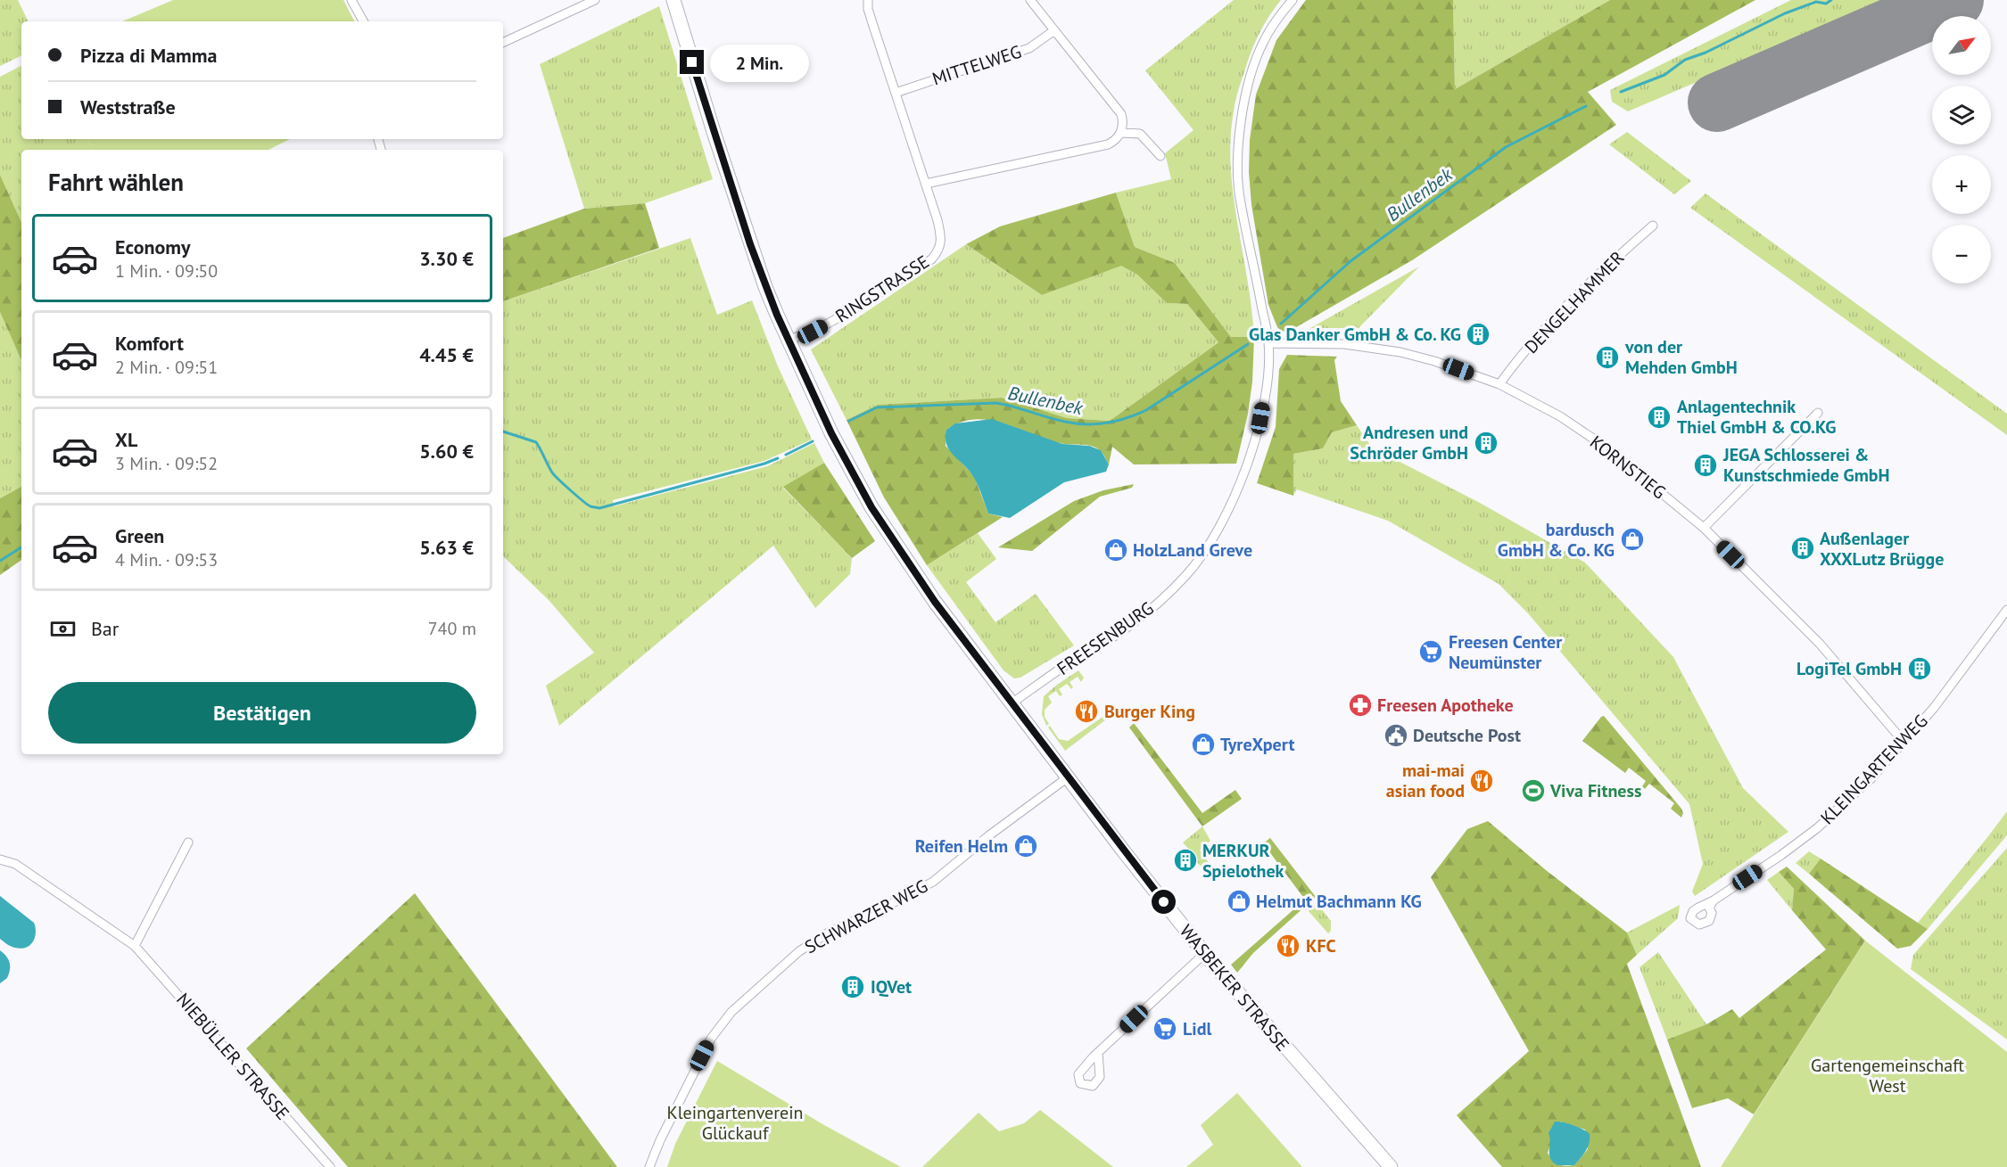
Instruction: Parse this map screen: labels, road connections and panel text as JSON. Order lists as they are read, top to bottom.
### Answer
{
  "streets": {
    "main road": ["WASBEKER STRASSE"],
    "street": [
      "MITTELWEG",
      "RINGSTRASSE",
      "DENGELHAMMER",
      "KORNSTIEG",
      "FREESENBURG",
      "KLEINGARTENWEG",
      "SCHWARZER WEG",
      "NIEBÜLLER STRASSE"
    ]
  },
  "crossings": [
    ["MITTELWEG", "RINGSTRASSE"],
    ["RINGSTRASSE", "WASBEKER STRASSE"],
    ["DENGELHAMMER", "KORNSTIEG"],
    ["KORNSTIEG", "FREESENBURG"],
    ["KORNSTIEG", "KLEINGARTENWEG"],
    ["FREESENBURG", "WASBEKER STRASSE"],
    ["SCHWARZER WEG", "WASBEKER STRASSE"]
  ],
  "water": ["Bullenbek"],
  "parks": ["Gartengemeinschaft West", "Kleingartenverein Glückauf"],
  "places": {
    "building": [
      "Glas Danker GmbH & Co. KG",
      "von der Mehden GmbH",
      "Anlagentechnik Thiel GmbH & CO.KG",
      "Andresen und Schröder GmbH",
      "JEGA Schlosserei & Kunstschmiede GmbH",
      "Außenlager XXXLutz Brügge",
      "LogiTel GmbH",
      "MERKUR Spielothek",
      "IQVet"
    ],
    "shop": [
      "bardusch GmbH & Co. KG",
      "HolzLand Greve",
      "TyreXpert",
      "Reifen Helm",
      "Helmut Bachmann KG"
    ],
    "supermarket": ["Freesen Center Neumünster", "Lidl"],
    "pharmacy": ["Freesen Apotheke"],
    "restaurant": ["Burger King", "mai-mai asian food", "KFC"],
    "public building": ["Deutsche Post"],
    "sports": ["Viva Fitness"]
  },
  "north": "top right",
  "page": {
    "map_buttons": ["+", "−"],
    "banner": ["Pizza di Mamma", "Weststraße"],
    "bubble": "2 Min.",
    "heading": "Fahrt wählen",
    "list": [
      {
        "name": "Economy",
        "note": "1 Min. · 09:50",
        "value": "3.30 €"
      },
      {
        "name": "Komfort",
        "note": "2 Min. · 09:51",
        "value": "4.45 €"
      },
      {
        "name": "XL",
        "note": "3 Min. · 09:52",
        "value": "5.60 €"
      },
      {
        "name": "Green",
        "note": "4 Min. · 09:53",
        "value": "5.63 €"
      }
    ],
    "pay": ["Bar", "740 m"],
    "buttons": "Bestätigen"
  }
}
